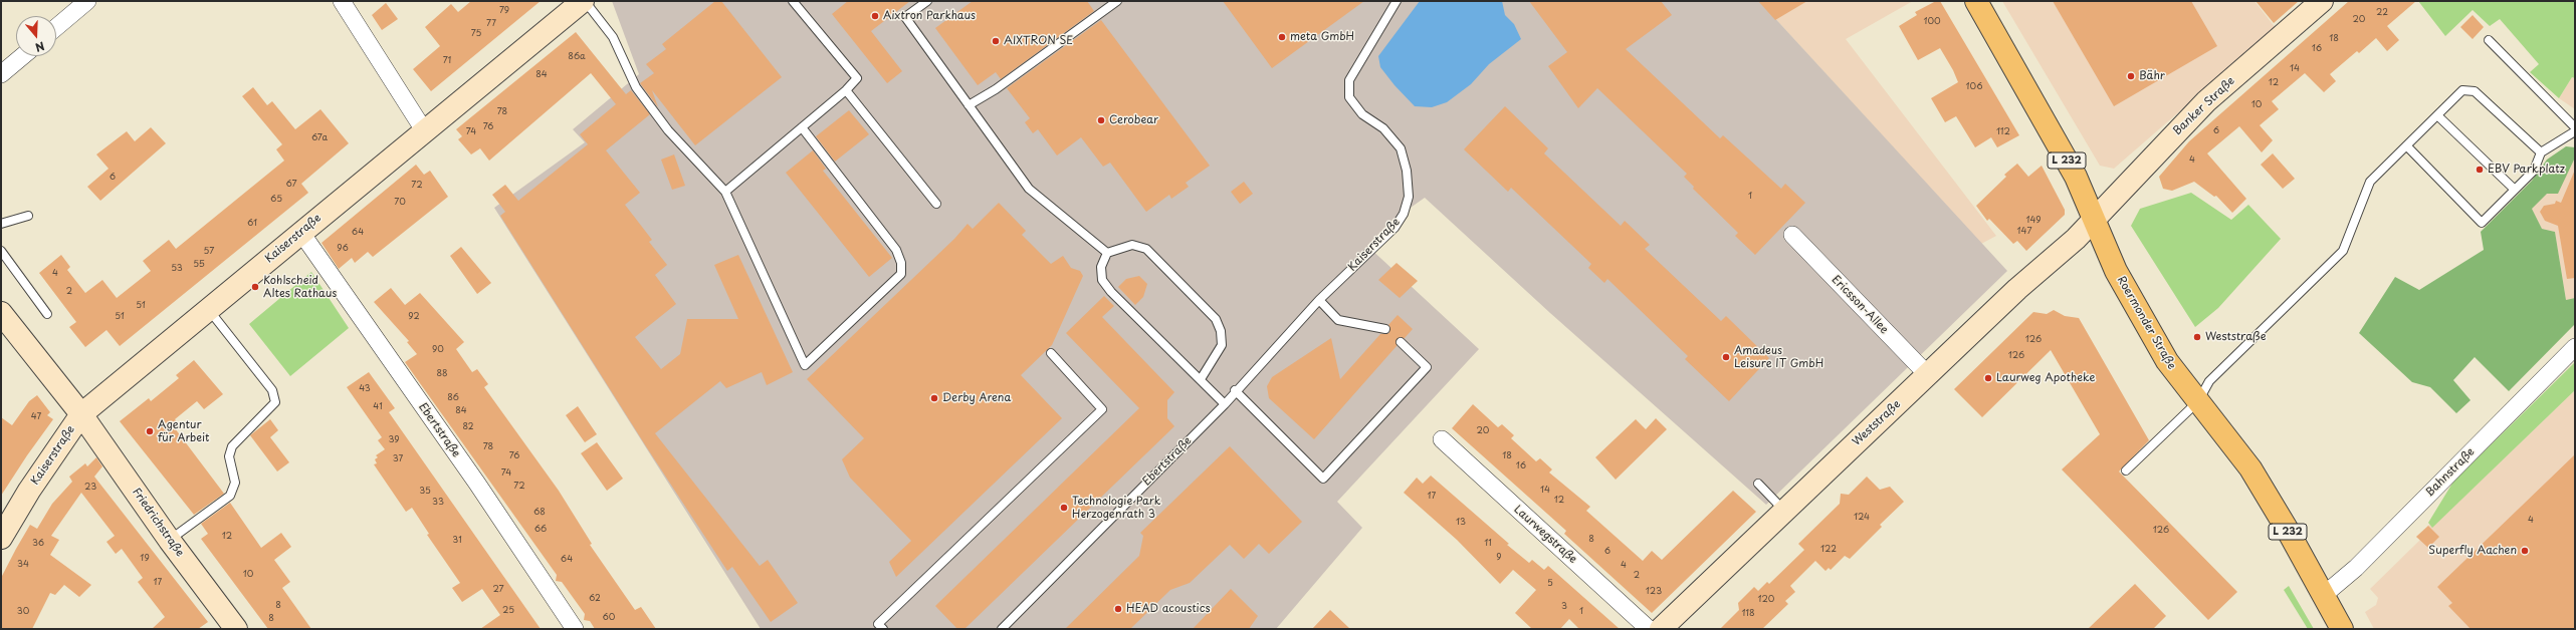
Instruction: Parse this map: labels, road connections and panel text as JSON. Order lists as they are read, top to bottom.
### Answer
{
  "streets": {
    "main road": ["L 232", "Roermonder Straße"],
    "street": [
      "Banker Straße",
      "Kaiserstraße",
      "Ericsson-Allee",
      "Weststraße",
      "Ebertstraße",
      "Bahnstraße",
      "Friedrichstraße",
      "Laurwegstraße"
    ]
  },
  "crossings": [
    ["Banker Straße", "Roermonder Straße"],
    ["Banker Straße", "Weststraße"],
    ["Kaiserstraße", "Ebertstraße"],
    ["Kaiserstraße", "Friedrichstraße"],
    ["Ericsson-Allee", "Weststraße"],
    ["Roermonder Straße", "Weststraße"],
    ["Roermonder Straße", "Bahnstraße"]
  ],
  "places": [
    "Aixtron Parkhaus",
    "meta GmbH",
    "AIXTRON SE",
    "Bähr",
    "Cerobear",
    "EBV Parkplatz",
    "Kohlscheid Altes Rathaus",
    "Weststraße",
    "Amadeus Leisure IT GmbH",
    "Laurweg Apotheke",
    "Derby Arena",
    "Agentur für Arbeit",
    "Technologie Park Herzogenrath 3",
    "Superfly Aachen",
    "HEAD acoustics"
  ],
  "house_numbers": [
    "79",
    "22",
    "20",
    "100",
    "77",
    "75",
    "18",
    "16",
    "86a",
    "71",
    "14",
    "84",
    "12",
    "106",
    "10",
    "78",
    "76",
    "6",
    "74",
    "112",
    "67a",
    "4",
    "6",
    "67",
    "72",
    "1",
    "65",
    "70",
    "149",
    "61",
    "147",
    "64",
    "96",
    "57",
    "55",
    "53",
    "4",
    "2",
    "51",
    "51",
    "92",
    "126",
    "90",
    "126",
    "88",
    "43",
    "86",
    "41",
    "84",
    "47",
    "82",
    "20",
    "39",
    "78",
    "76",
    "18",
    "37",
    "16",
    "74",
    "72",
    "23",
    "14",
    "35",
    "17",
    "12",
    "33",
    "68",
    "124",
    "4",
    "13",
    "66",
    "126",
    "12",
    "8",
    "31",
    "36",
    "11",
    "122",
    "6",
    "9",
    "19",
    "64",
    "34",
    "4",
    "10",
    "2",
    "17",
    "5",
    "27",
    "123",
    "62",
    "120",
    "8",
    "3",
    "25",
    "30",
    "1",
    "118",
    "60",
    "8"
  ],
  "north": "bottom"
}
